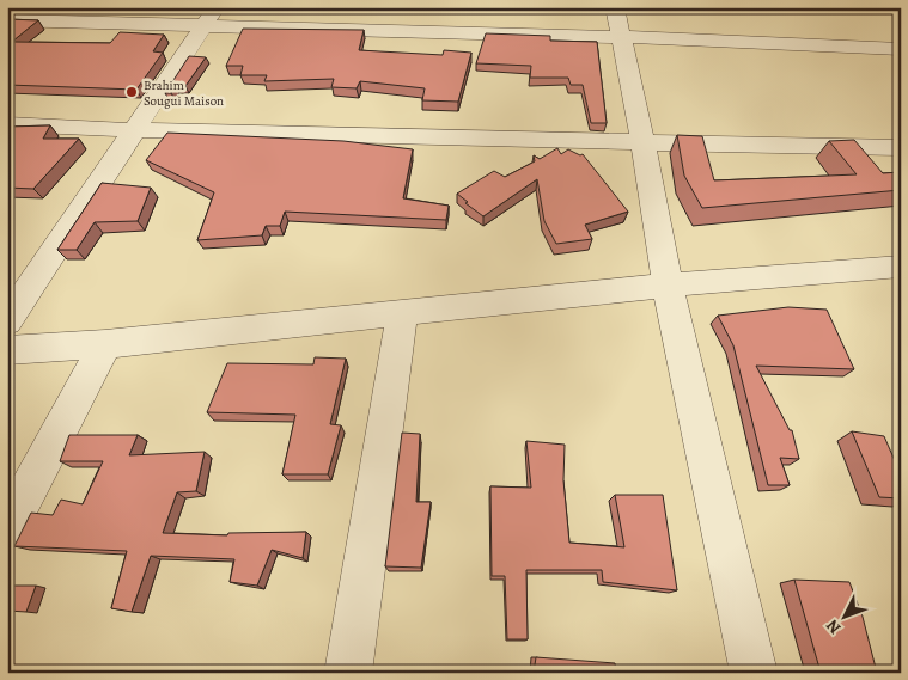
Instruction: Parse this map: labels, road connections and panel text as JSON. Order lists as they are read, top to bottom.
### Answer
{
  "places": ["Brahim Sougui Maison"],
  "north": "bottom left"
}
